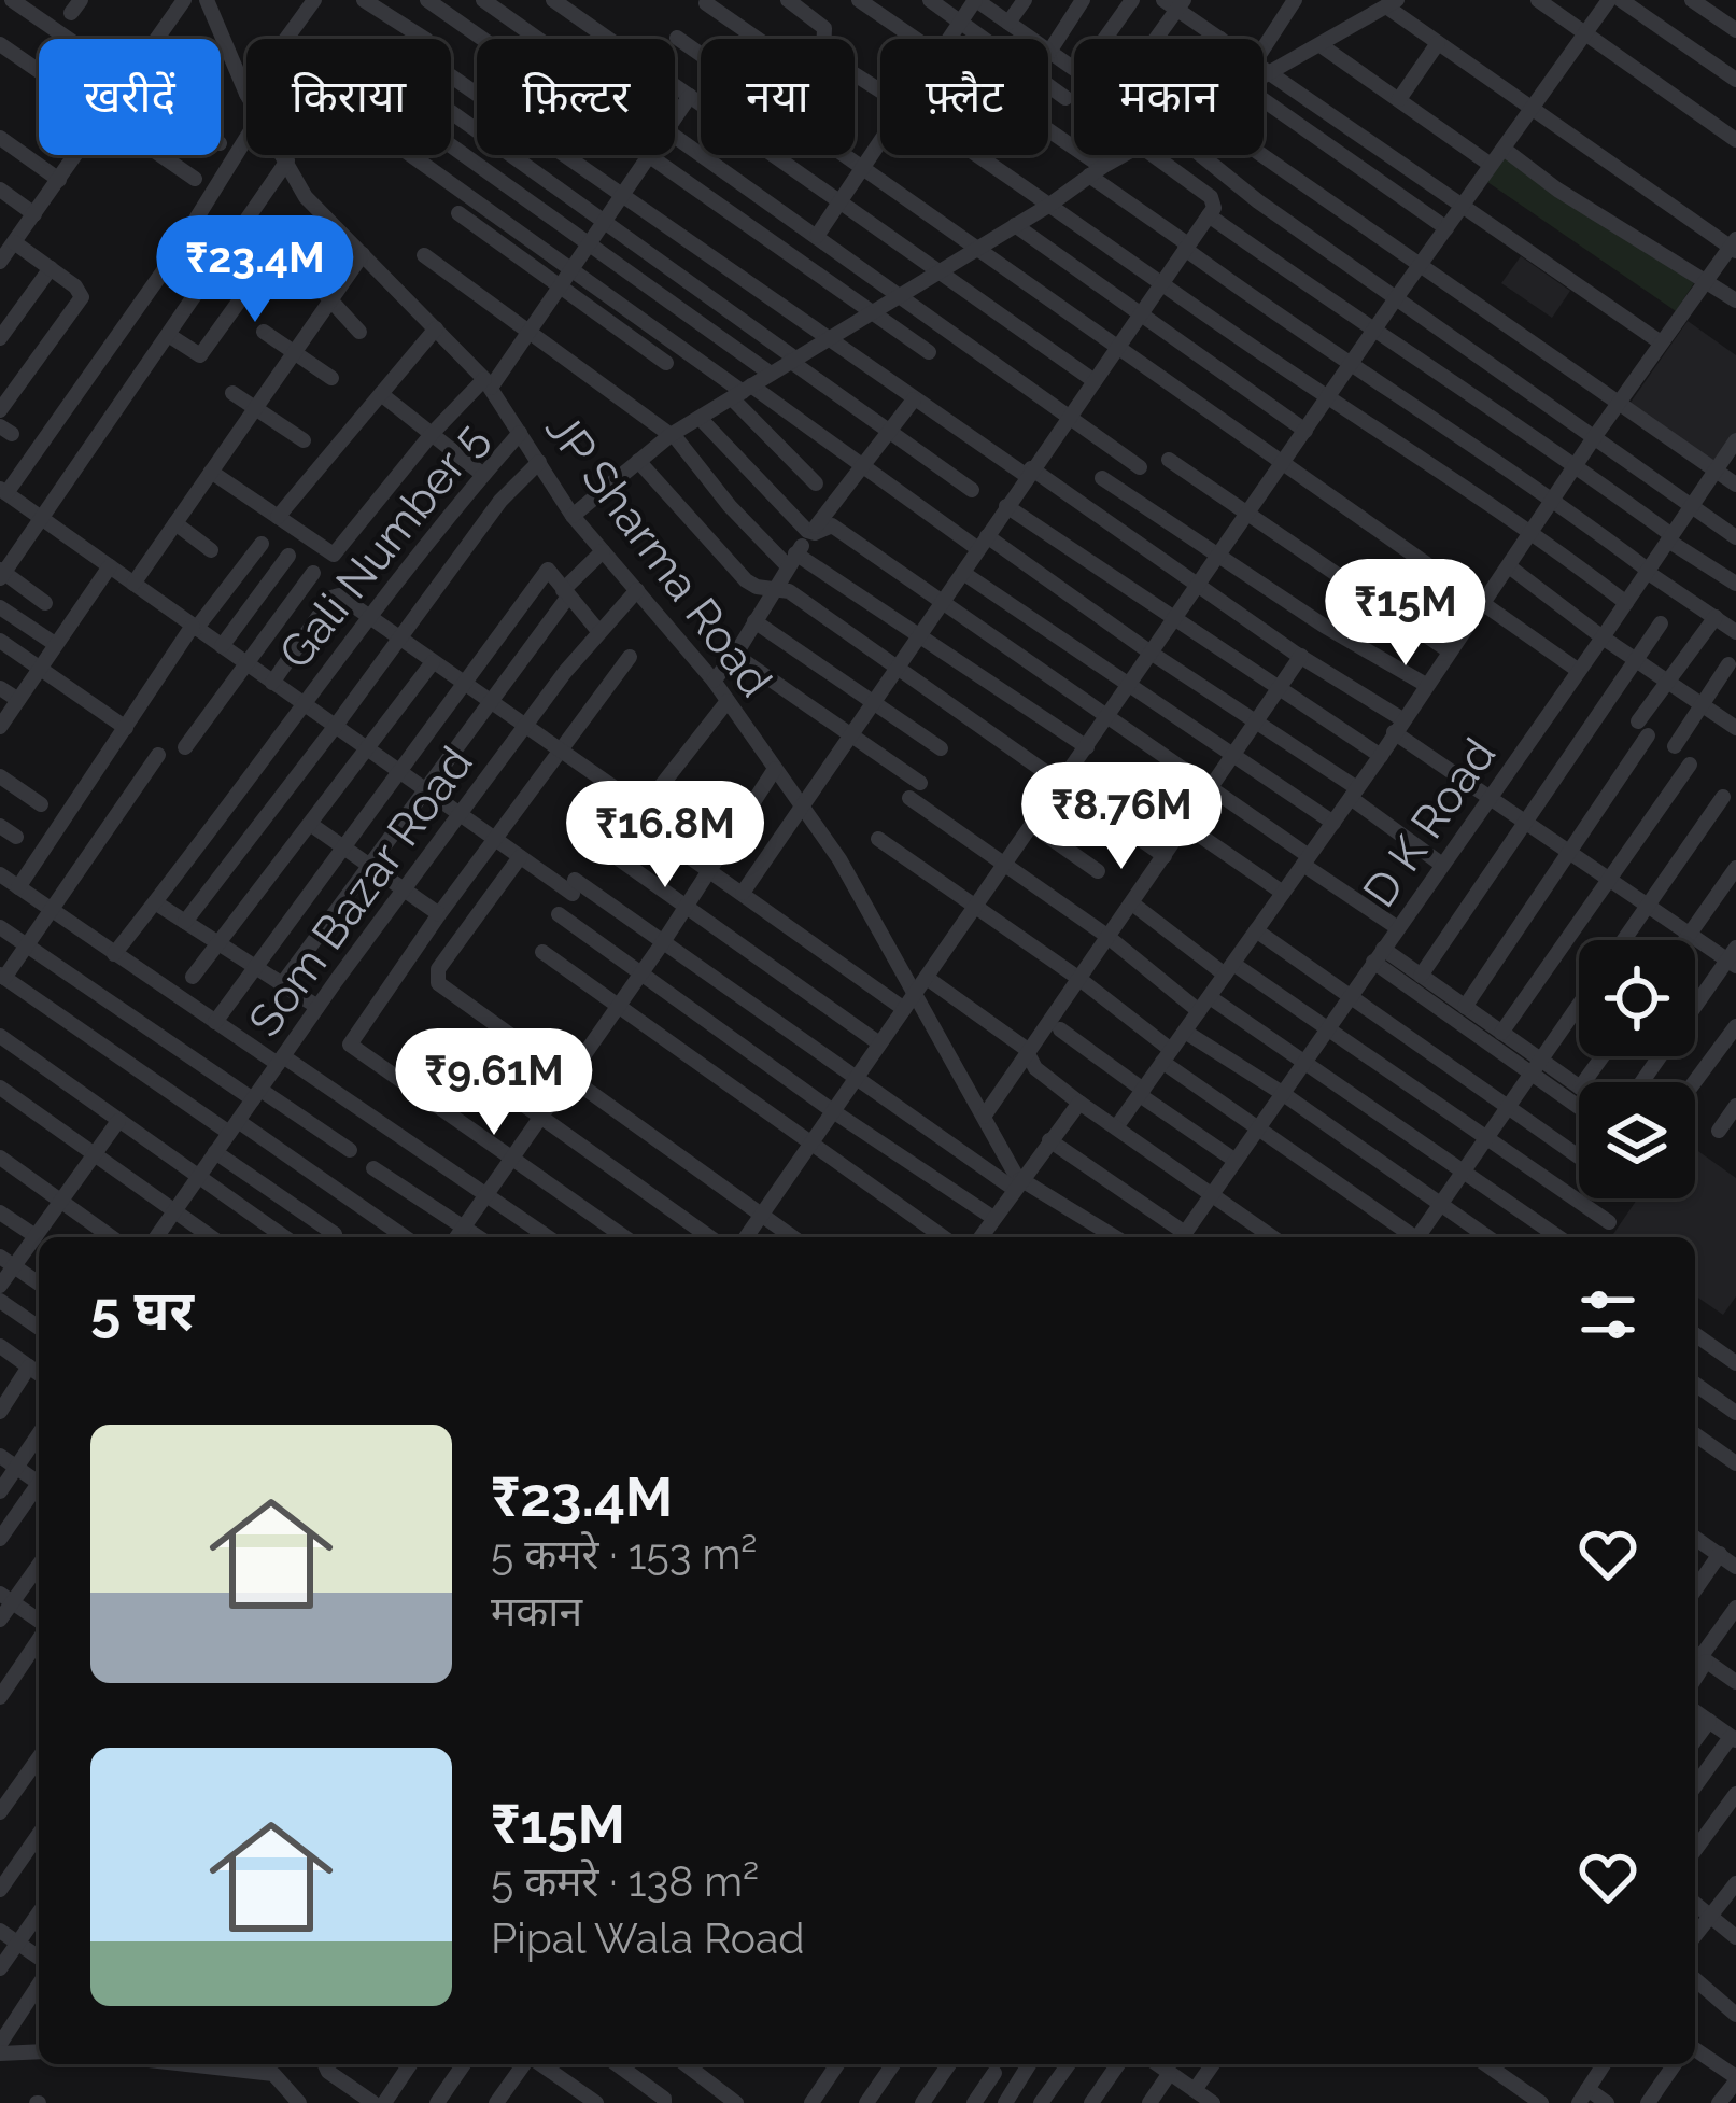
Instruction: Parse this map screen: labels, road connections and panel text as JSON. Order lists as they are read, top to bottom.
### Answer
{
  "streets": {
    "street": [
      "Gali Number 5",
      "JP Sharma Road",
      "D K Road",
      "Som Bazar Road"
    ]
  },
  "crossings": [
    ["Gali Number 5", "JP Sharma Road"],
    ["JP Sharma Road", "Som Bazar Road"]
  ],
  "page": {
    "chip": [
      "खरीदें",
      "किराया",
      "फ़िल्टर",
      "नया",
      "फ़्लैट",
      "मकान"
    ],
    "price": [
      "₹23.4M",
      "₹15M",
      "₹8.76M",
      "₹16.8M",
      "₹9.61M"
    ],
    "heading": "5 घर",
    "list": [
      {
        "name": "₹23.4M",
        "note": "5 कमरे · 153 m² · मकान"
      },
      {
        "name": "₹15M",
        "note": "5 कमरे · 138 m² · Pipal Wala Road"
      }
    ]
  }
}
